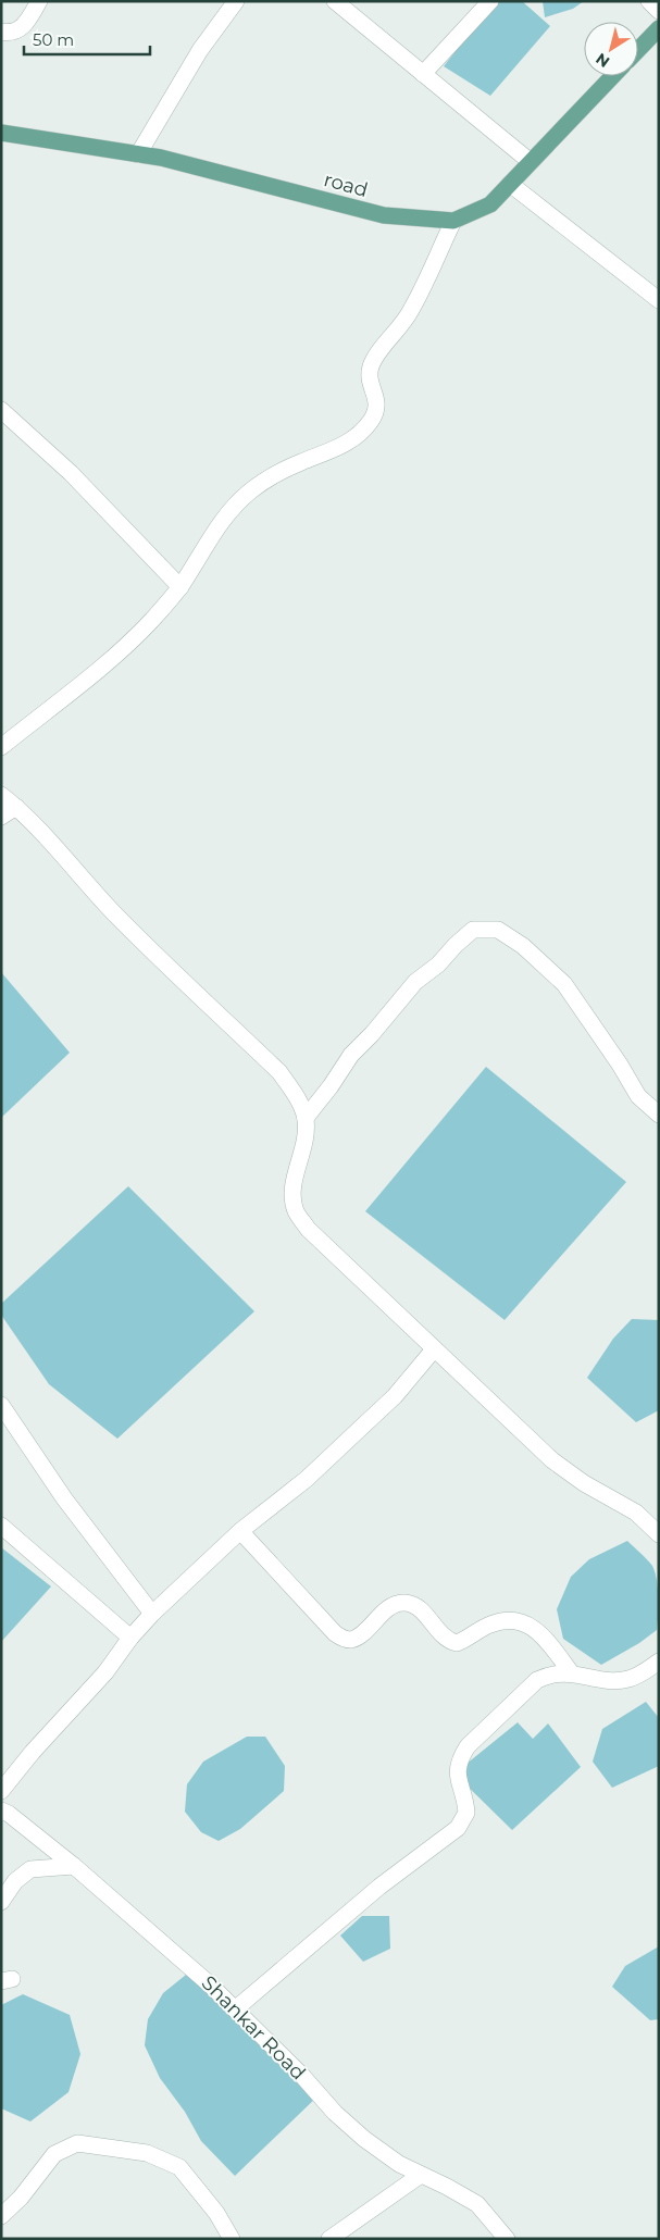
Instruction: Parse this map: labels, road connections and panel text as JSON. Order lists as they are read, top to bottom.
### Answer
{
  "streets": {
    "main road": ["road"],
    "street": ["Shankar Road"]
  },
  "scale_bar": "50 m",
  "north": "bottom left"
}
